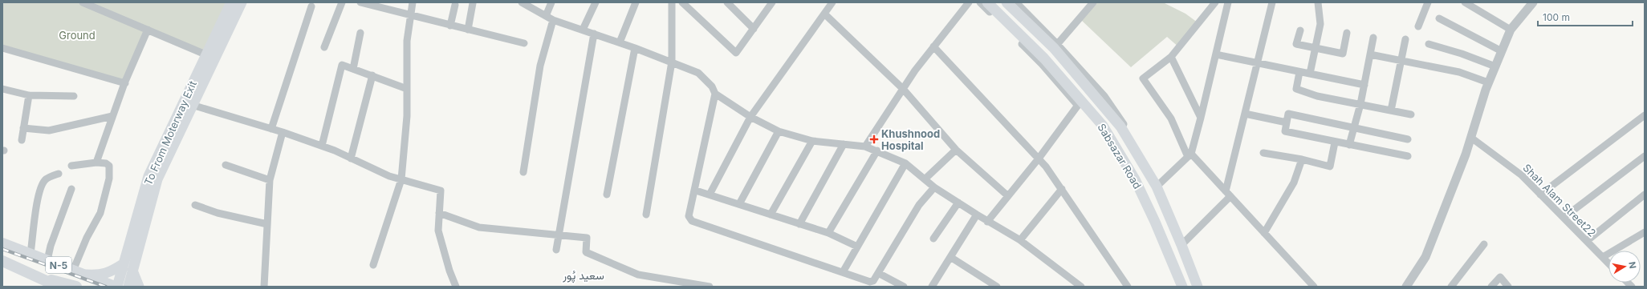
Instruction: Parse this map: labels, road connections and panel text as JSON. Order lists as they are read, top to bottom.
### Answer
{
  "streets": {
    "main road": ["To From Moterway Exit", "Sabsazar Road", "N-5"],
    "street": ["Shah Alam Street22"]
  },
  "crossings": [
    ["To From Moterway Exit", "N-5"]
  ],
  "districts": ["سعید پُور"],
  "parks": ["Ground"],
  "places": {
    "health": ["Khushnood Hospital"]
  },
  "scale_bar": "100 m",
  "north": "right"
}
